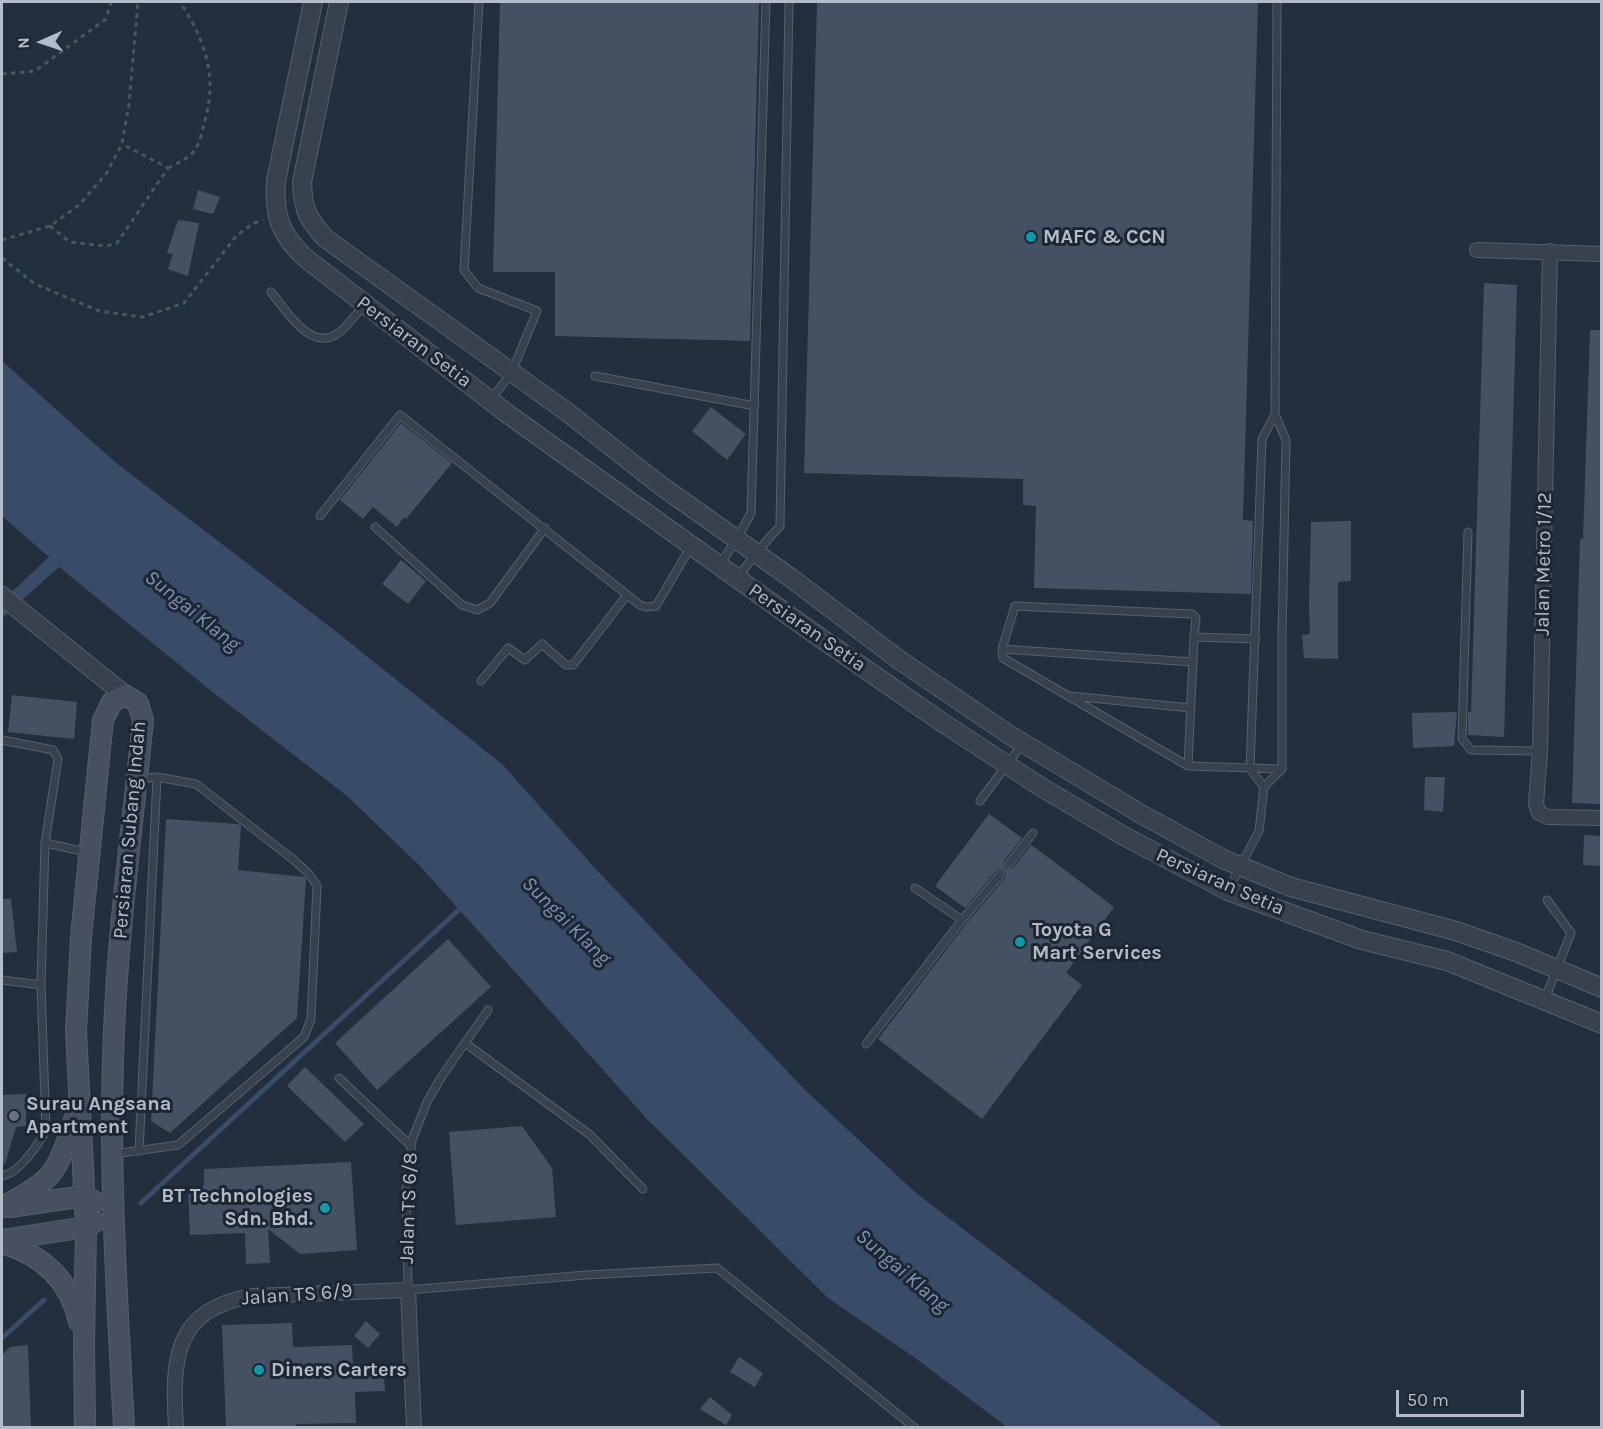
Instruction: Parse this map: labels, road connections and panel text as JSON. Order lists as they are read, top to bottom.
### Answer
{
  "streets": {
    "main road": ["Persiaran Subang Indah"],
    "street": [
      "Persiaran Setia",
      "Jalan Metro 1/12",
      "Jalan TS 6/8",
      "Jalan TS 6/9"
    ]
  },
  "crossings": [
    ["Jalan TS 6/8", "Jalan TS 6/9"]
  ],
  "water": ["Sungai Klang"],
  "places": [
    "MAFC & CCN",
    "Toyota G Mart Services",
    "Surau Angsana Apartment",
    "BT Technologies Sdn. Bhd.",
    "Diners Carters"
  ],
  "scale_bar": "50 m",
  "north": "left"
}
